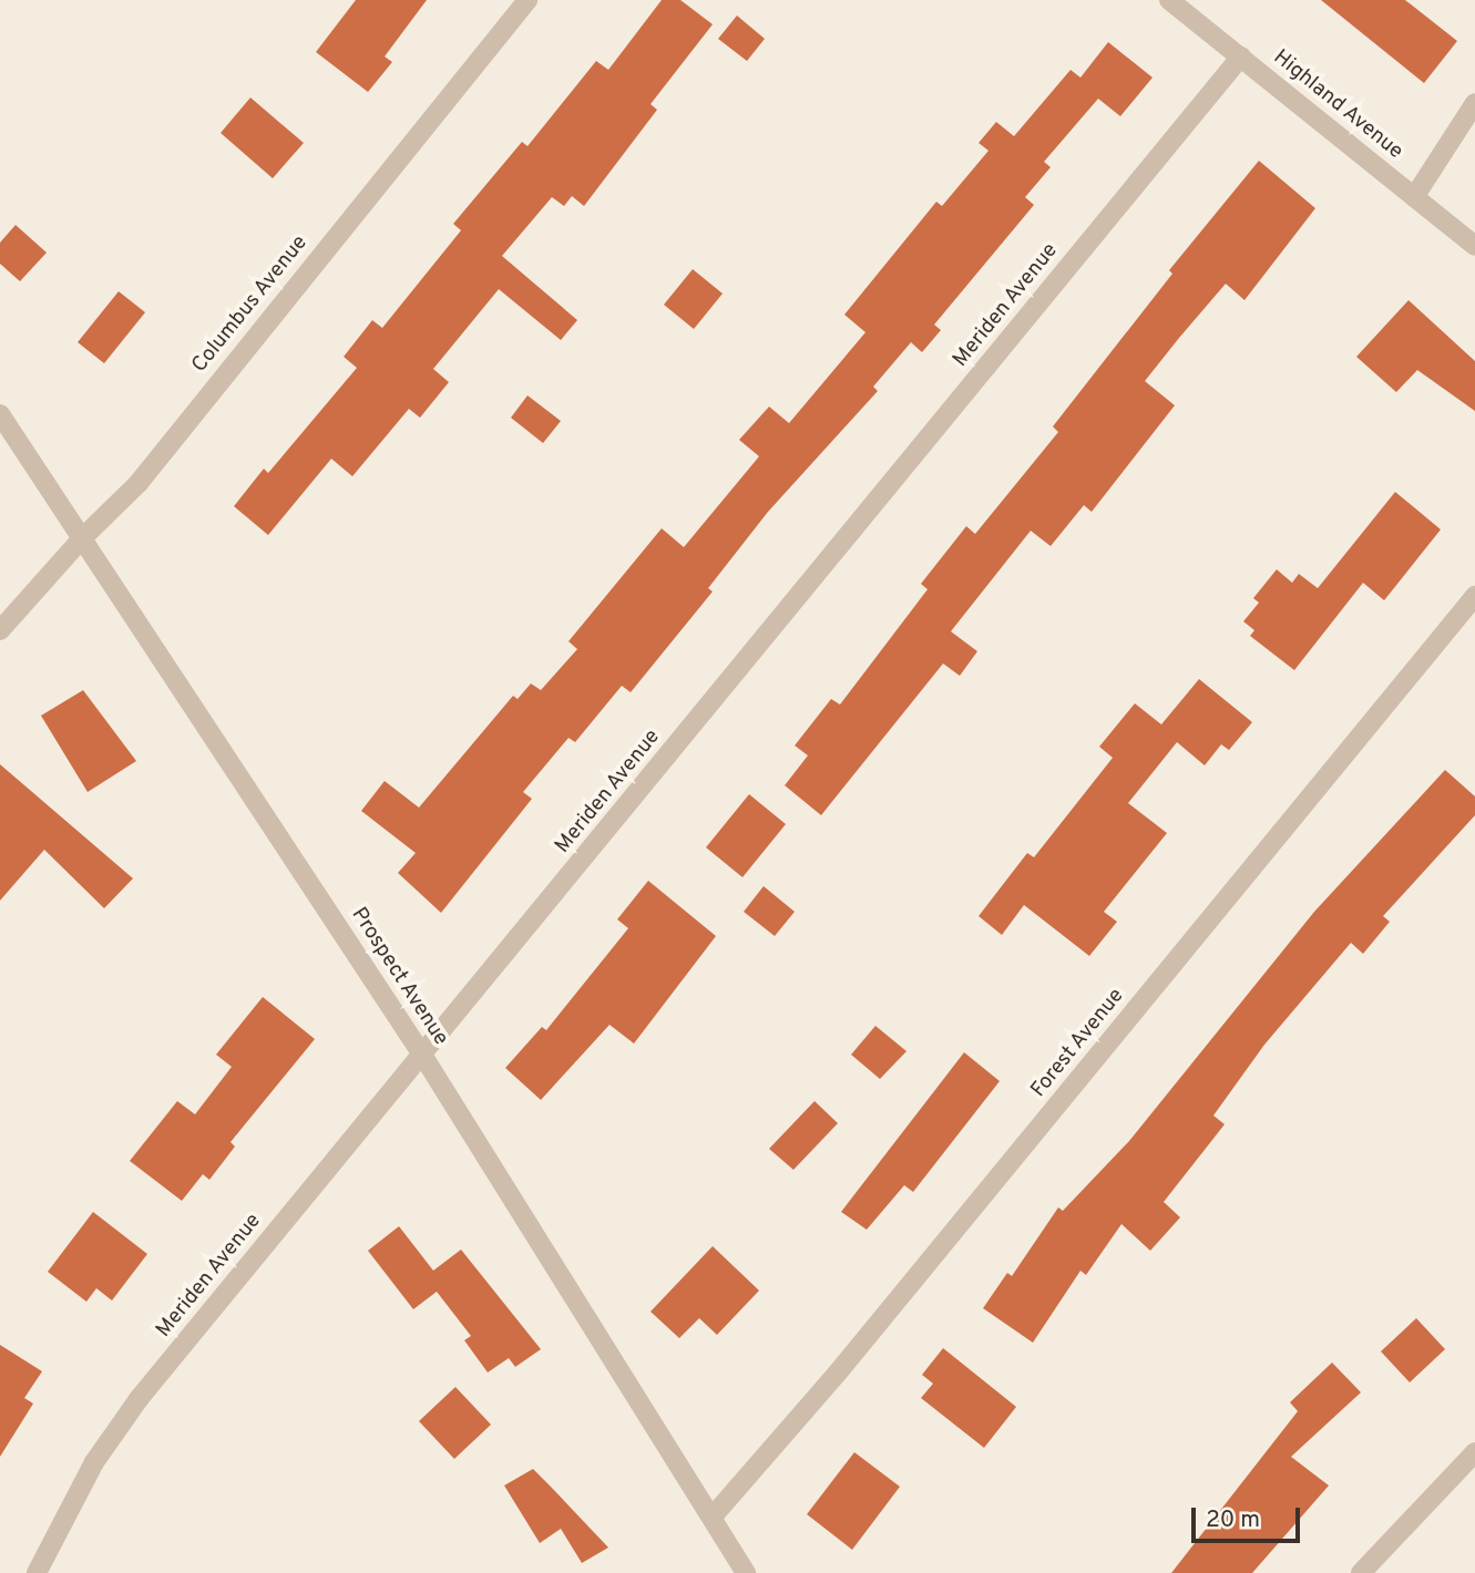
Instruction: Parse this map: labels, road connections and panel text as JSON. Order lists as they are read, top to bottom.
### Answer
{
  "streets": {
    "street": [
      "Highland Avenue",
      "Columbus Avenue",
      "Meriden Avenue",
      "Prospect Avenue",
      "Forest Avenue"
    ]
  },
  "crossings": [
    ["Highland Avenue", "Meriden Avenue"],
    ["Columbus Avenue", "Prospect Avenue"],
    ["Meriden Avenue", "Prospect Avenue"],
    ["Prospect Avenue", "Forest Avenue"]
  ],
  "scale_bar": "20 m"
}
